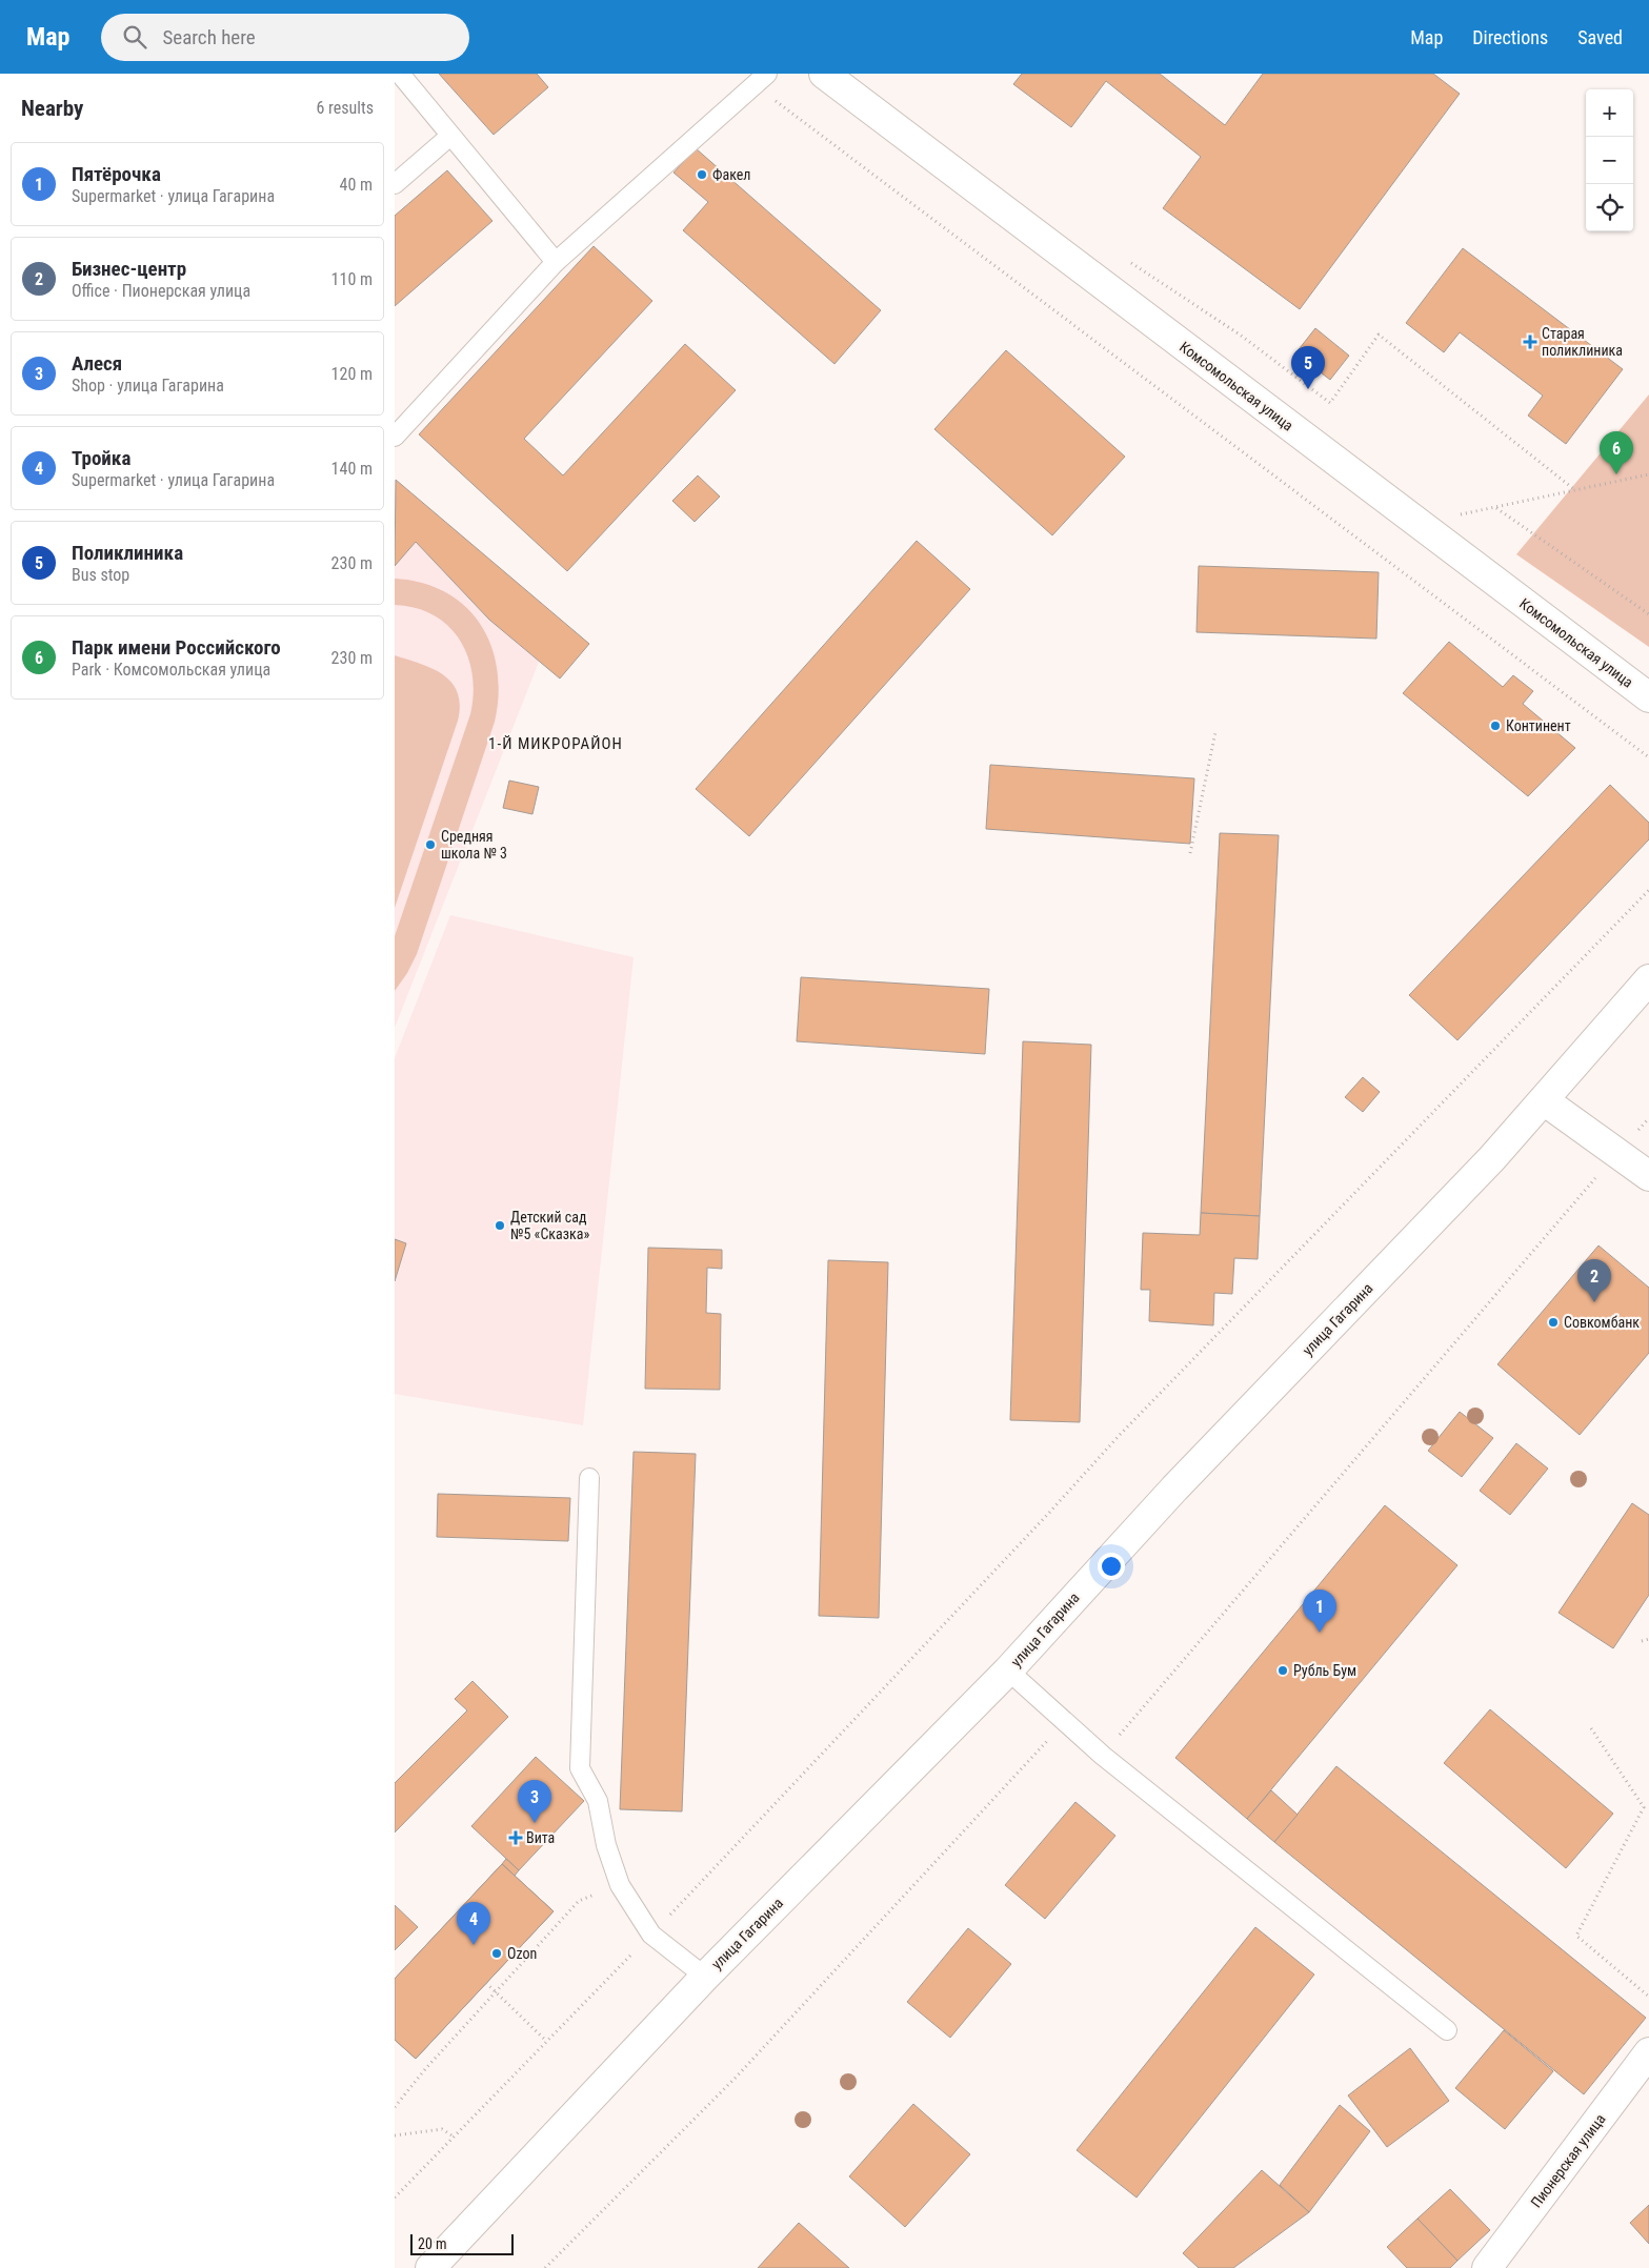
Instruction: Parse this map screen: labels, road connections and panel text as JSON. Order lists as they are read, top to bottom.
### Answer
{
  "streets": {
    "main road": ["Комсомольская улица", "улица Гагарина", "Пионерская улица"]
  },
  "districts": ["1-Й МИКРОРАЙОН"],
  "places": {
    "other": [
      "Факел",
      "Континент",
      "Средняя школа № 3",
      "Детский сад №5 «Сказка»",
      "Совкомбанк",
      "Рубль Бум",
      "Ozon"
    ],
    "health": ["Старая поликлиника", "Вита"]
  },
  "scale_bar": "20 m",
  "page": {
    "header": "Map",
    "search": "Search here",
    "nav": ["Map", "Directions", "Saved"],
    "heading": ["Nearby", "6 results"],
    "map_buttons": ["+", "−"],
    "list": [
      {
        "mark": "1",
        "name": "Пятёрочка",
        "note": "Supermarket · улица Гагарина",
        "value": "40 m"
      },
      {
        "mark": "2",
        "name": "Бизнес-центр",
        "note": "Office · Пионерская улица",
        "value": "110 m"
      },
      {
        "mark": "3",
        "name": "Алеся",
        "note": "Shop · улица Гагарина",
        "value": "120 m"
      },
      {
        "mark": "4",
        "name": "Тройка",
        "note": "Supermarket · улица Гагарина",
        "value": "140 m"
      },
      {
        "mark": "5",
        "name": "Поликлиника",
        "note": "Bus stop",
        "value": "230 m"
      },
      {
        "mark": "6",
        "name": "Парк имени Российского",
        "note": "Park · Комсомольская улица",
        "value": "230 m"
      }
    ],
    "pins": [
      "5",
      "6",
      "2",
      "1",
      "3",
      "4"
    ],
    "scale": "20 m"
  }
}
